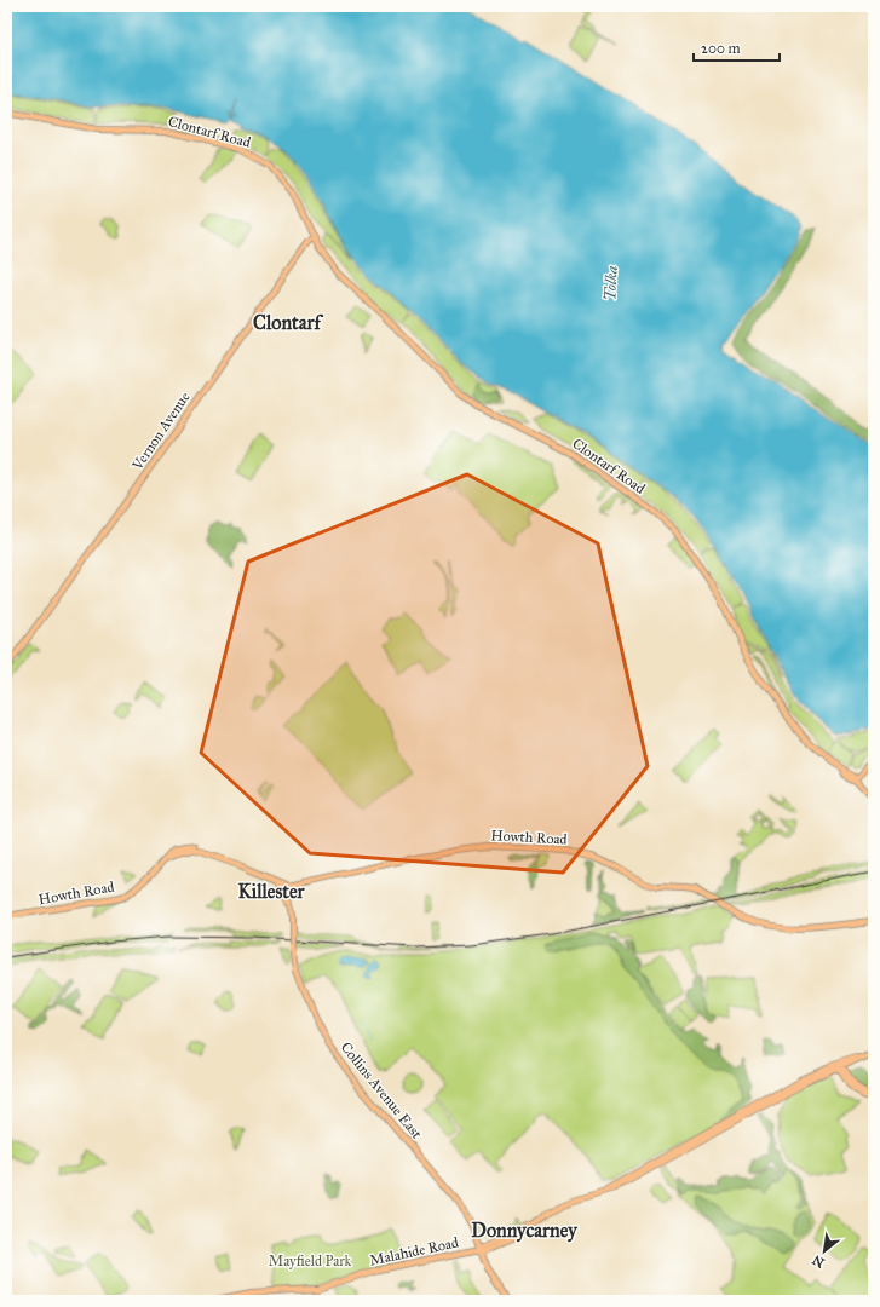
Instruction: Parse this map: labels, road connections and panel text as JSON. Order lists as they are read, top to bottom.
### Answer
{
  "streets": {
    "main road": [
      "Clontarf Road",
      "Vernon Avenue",
      "Howth Road",
      "Collins Avenue East",
      "Malahide Road"
    ]
  },
  "crossings": [
    ["Clontarf Road", "Vernon Avenue"],
    ["Howth Road", "Collins Avenue East"],
    ["Collins Avenue East", "Malahide Road"]
  ],
  "districts": ["Clontarf", "Killester", "Donnycarney"],
  "water": ["Tolka"],
  "parks": ["Mayfield Park"],
  "scale_bar": "200 m",
  "north": "bottom left"
}
